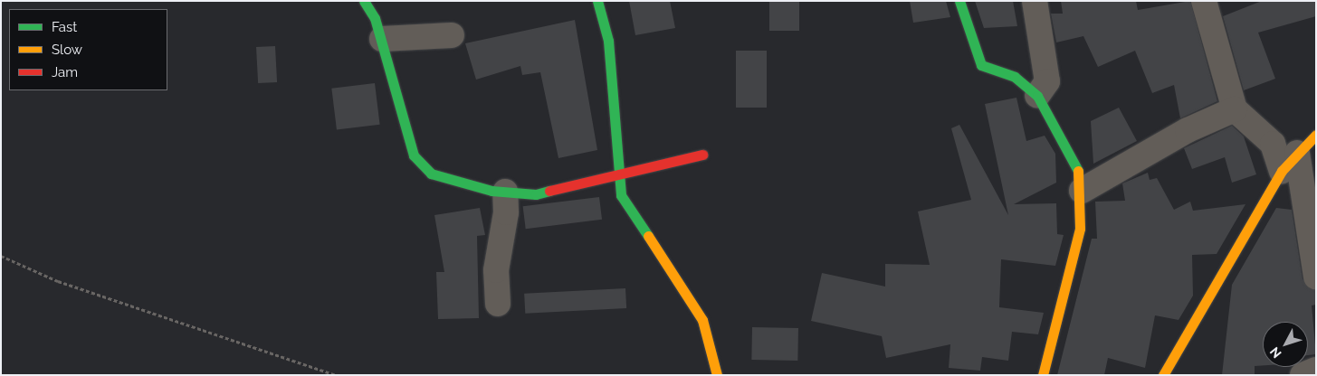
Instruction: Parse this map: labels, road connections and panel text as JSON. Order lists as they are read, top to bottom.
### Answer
{
  "legend": ["Fast", "Slow", "Jam"],
  "north": "bottom left"
}
